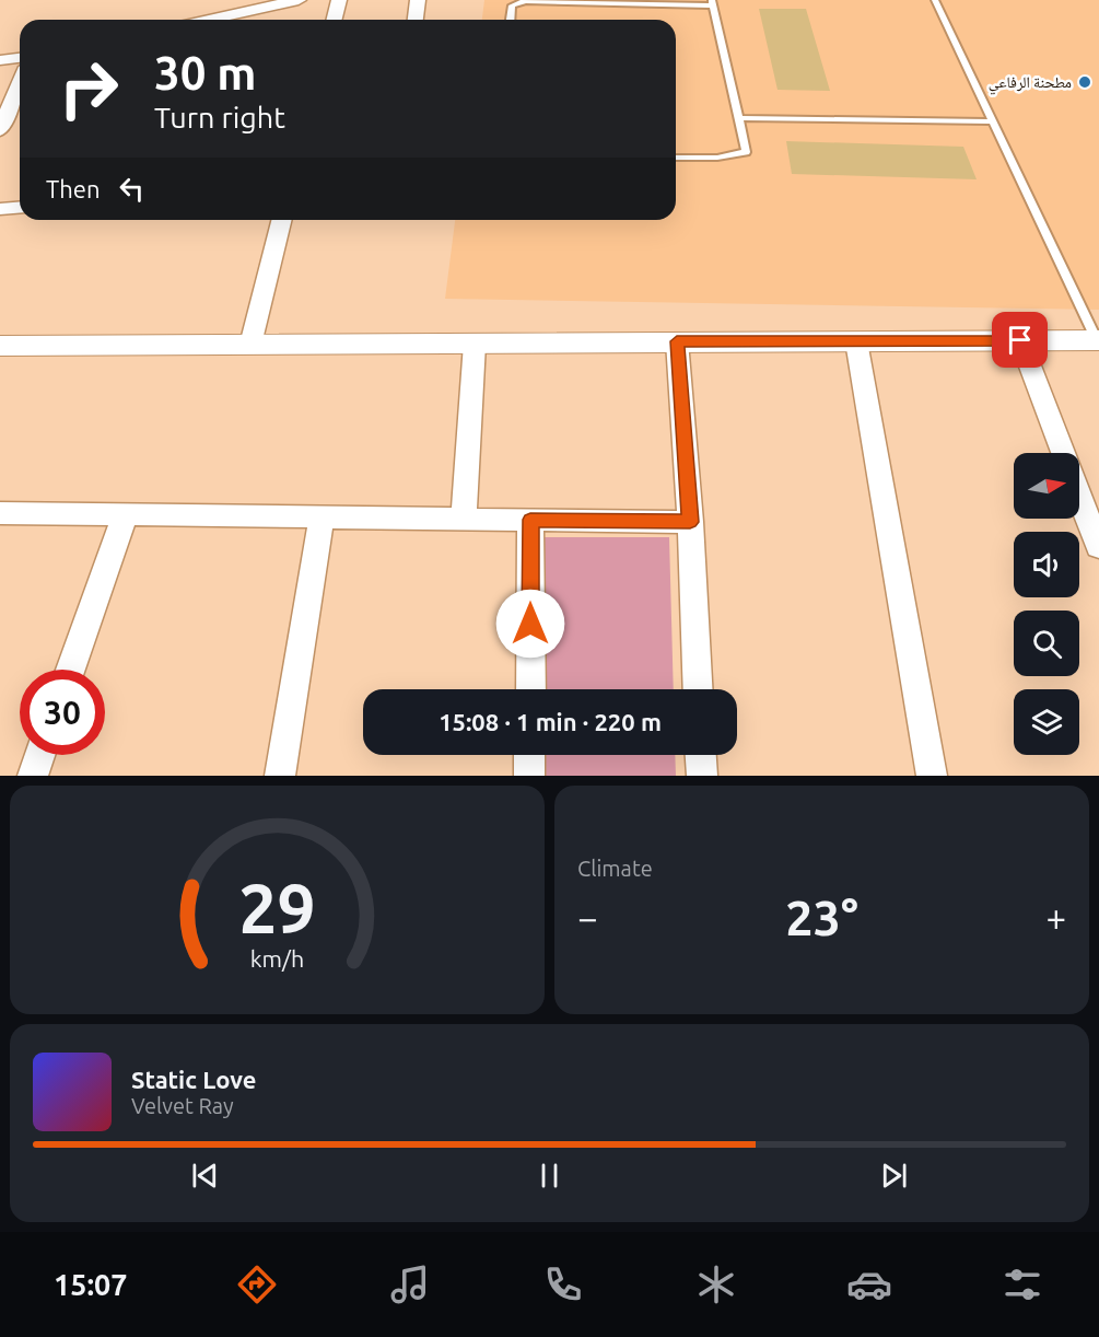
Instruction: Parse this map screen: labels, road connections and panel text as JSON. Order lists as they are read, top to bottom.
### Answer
{
  "places": ["مطحنة الرفاعي"],
  "north": "right",
  "page": {
    "turn": ["30 m", "Turn right"],
    "then": "Then",
    "limit": "30",
    "trip": "15:08 · 1 min · 220 m",
    "tile": "Climate",
    "heat": ["−", "23°", "+"],
    "song": ["Static Love", "Velvet Ray"],
    "tabs": "15:07",
    "gauge": ["29", "km/h"]
  }
}
